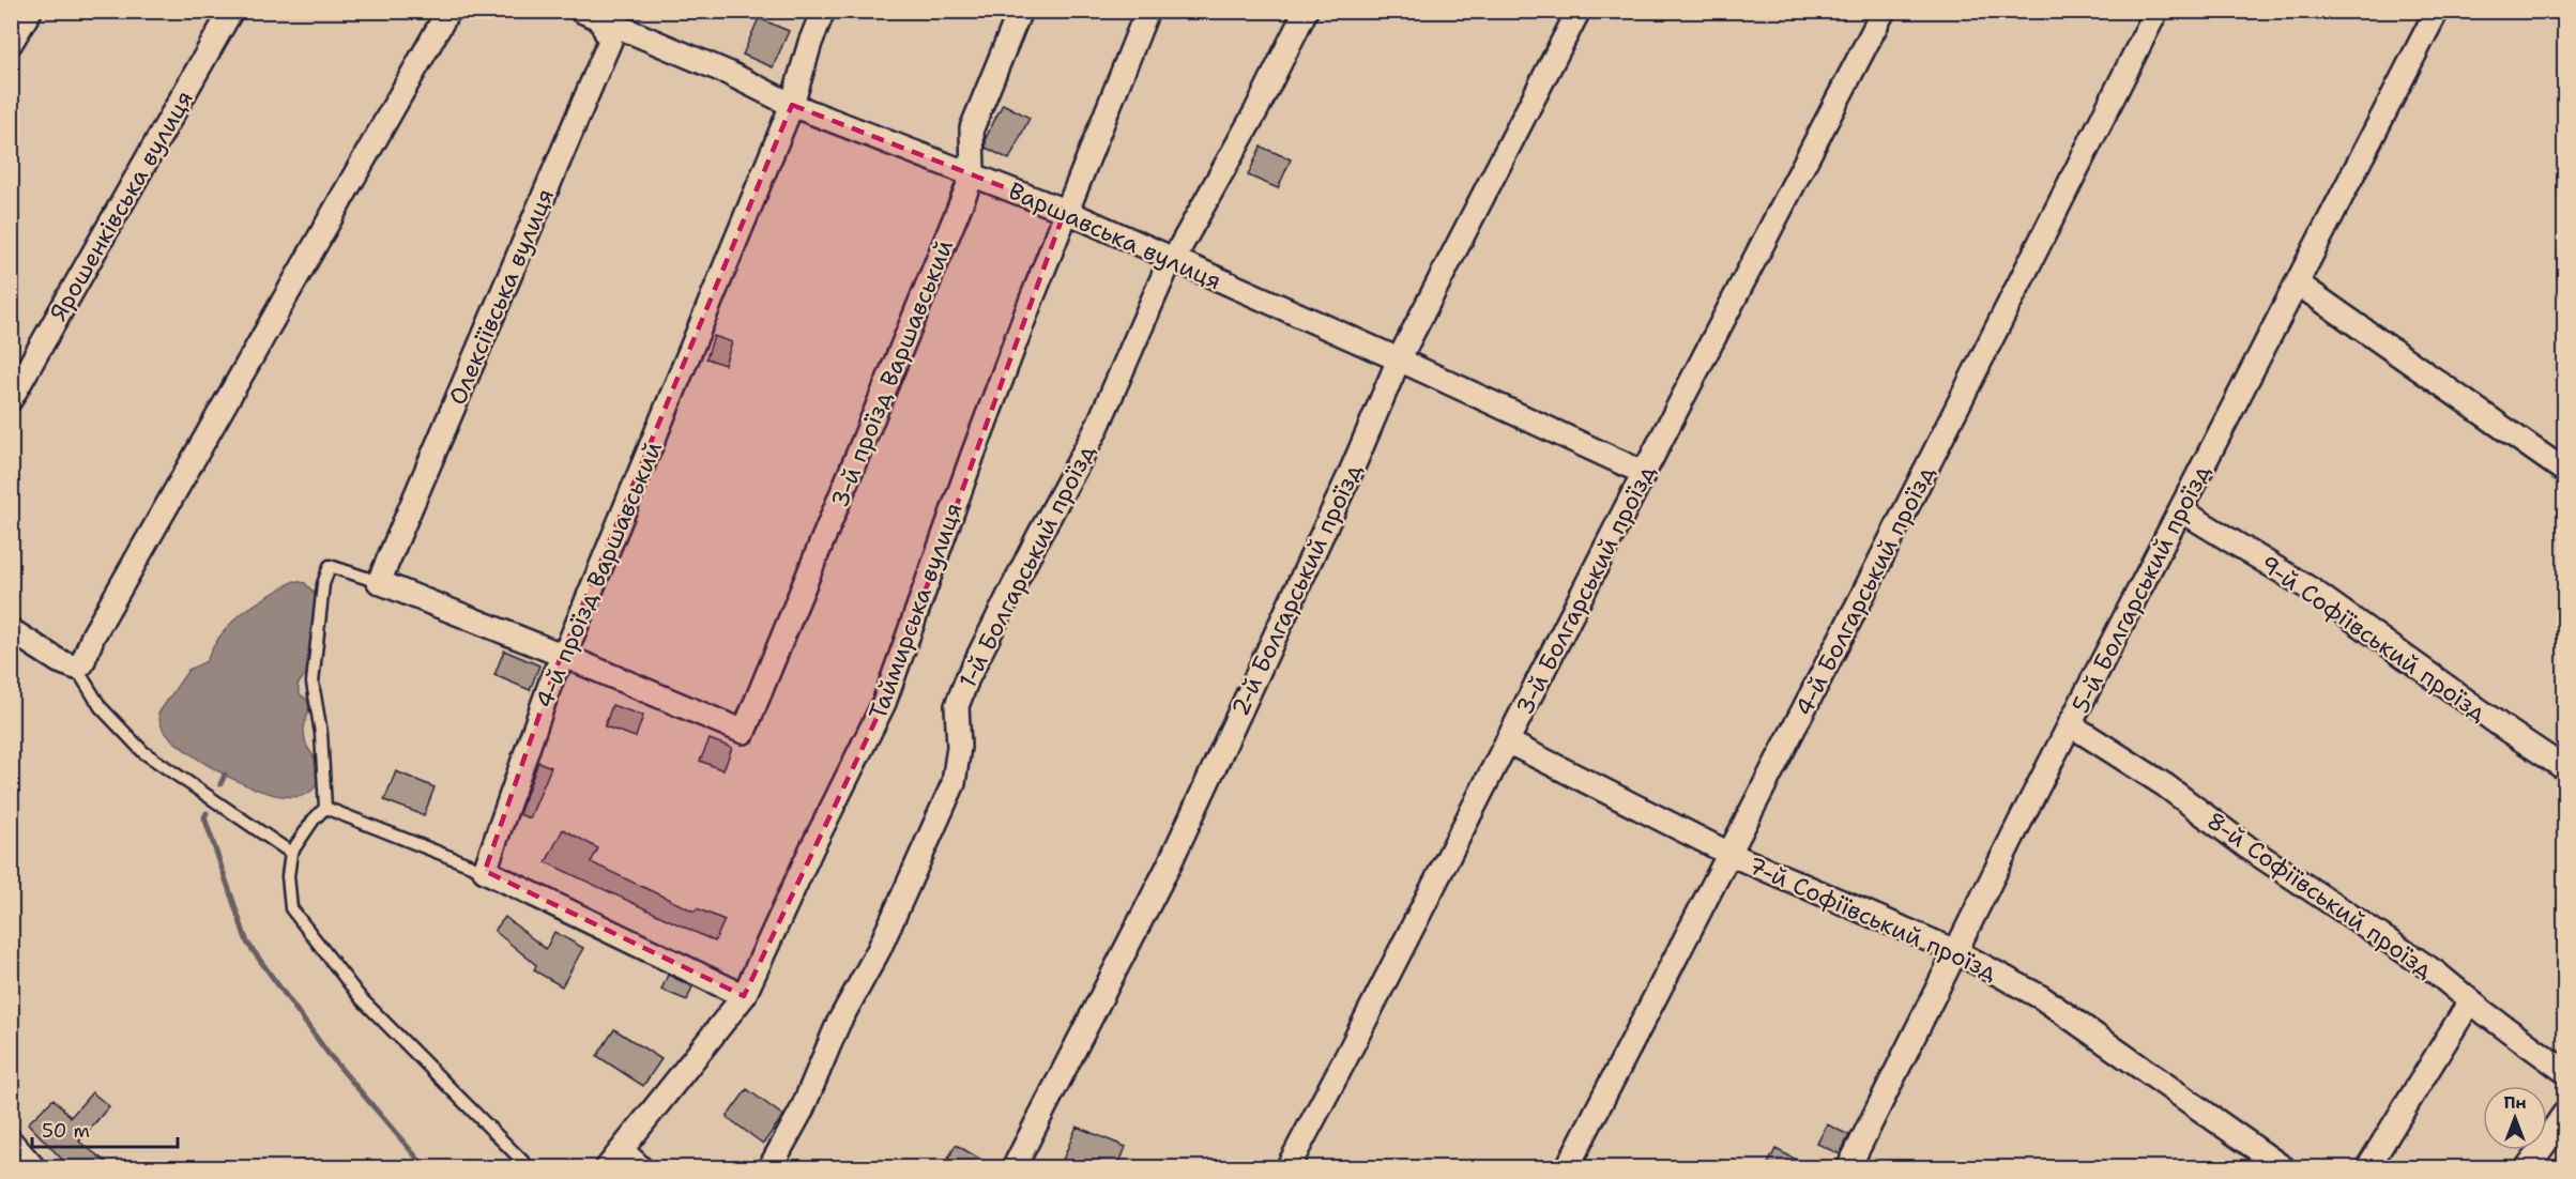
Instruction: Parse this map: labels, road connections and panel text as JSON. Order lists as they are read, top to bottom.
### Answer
{
  "streets": {
    "street": [
      "Ярошенківська вулиця",
      "Варшавська вулиця",
      "Олексіївська вулиця",
      "3-й проїзд Варшавський",
      "1-й Болгарський проїзд",
      "4-й проїзд Варшавський",
      "5-й Болгарський проїзд",
      "2-й Болгарський проїзд",
      "3-й Болгарський проїзд",
      "4-й Болгарський проїзд",
      "Таймирська вулиця",
      "9-й Софіївський проїзд",
      "8-й Софіївський проїзд",
      "7-й Софіївський проїзд"
    ]
  },
  "crossings": [
    ["Варшавська вулиця", "Олексіївська вулиця"],
    ["Варшавська вулиця", "3-й проїзд Варшавський"],
    ["Варшавська вулиця", "1-й Болгарський проїзд"],
    ["Варшавська вулиця", "4-й проїзд Варшавський"],
    ["Варшавська вулиця", "2-й Болгарський проїзд"],
    ["Варшавська вулиця", "3-й Болгарський проїзд"],
    ["Варшавська вулиця", "Таймирська вулиця"],
    ["3-й проїзд Варшавський", "4-й проїзд Варшавський"],
    ["5-й Болгарський проїзд", "9-й Софіївський проїзд"],
    ["5-й Болгарський проїзд", "8-й Софіївський проїзд"],
    ["5-й Болгарський проїзд", "7-й Софіївський проїзд"],
    ["3-й Болгарський проїзд", "7-й Софіївський проїзд"],
    ["4-й Болгарський проїзд", "7-й Софіївський проїзд"]
  ],
  "scale_bar": "50 m",
  "north": "top"
}
